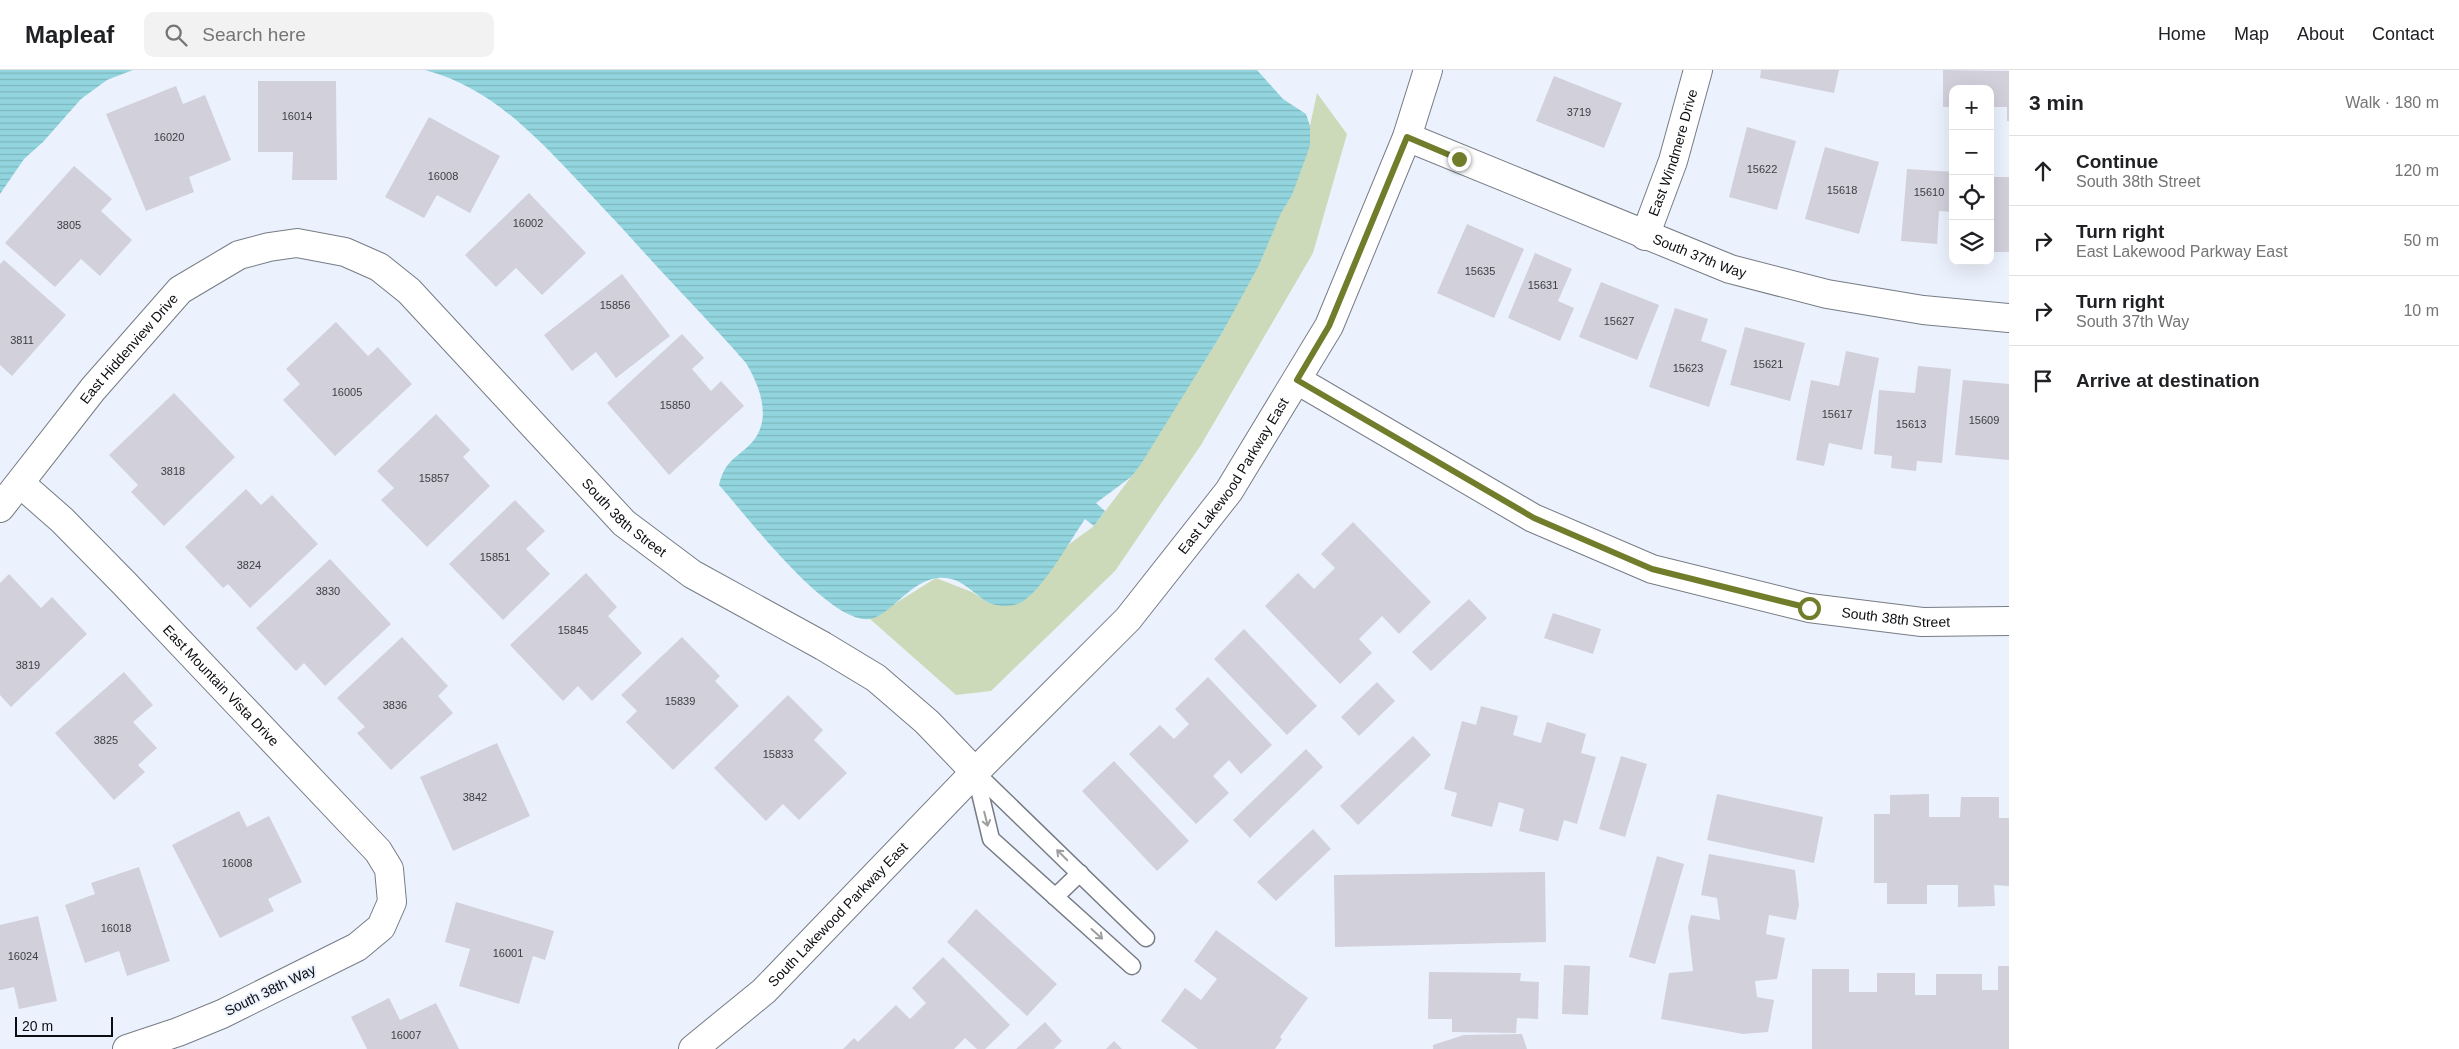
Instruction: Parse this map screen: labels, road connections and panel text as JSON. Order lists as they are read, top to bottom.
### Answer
{
  "streets": {
    "street": [
      "East Windmere Drive",
      "South 37th Way",
      "East Hiddenview Drive",
      "East Lakewood Parkway East",
      "South 38th Street",
      "East Mountain Vista Drive",
      "South Lakewood Parkway East",
      "South 38th Way"
    ]
  },
  "crossings": [
    ["East Windmere Drive", "South 37th Way"],
    ["South 37th Way", "East Lakewood Parkway East"],
    ["East Hiddenview Drive", "South 38th Street"],
    ["East Hiddenview Drive", "East Mountain Vista Drive"],
    ["East Lakewood Parkway East", "South 38th Street"],
    ["East Lakewood Parkway East", "South Lakewood Parkway East"],
    ["South 38th Street", "South Lakewood Parkway East"],
    ["East Mountain Vista Drive", "South 38th Way"]
  ],
  "house_numbers": [
    "3719",
    "16014",
    "16020",
    "15622",
    "16008",
    "15618",
    "15610",
    "16002",
    "3805",
    "15635",
    "15631",
    "15856",
    "15627",
    "3811",
    "15621",
    "15623",
    "16005",
    "15850",
    "15617",
    "15609",
    "15613",
    "3818",
    "15857",
    "15851",
    "3824",
    "3830",
    "15845",
    "3819",
    "15839",
    "3836",
    "3825",
    "15833",
    "3842",
    "16008",
    "16018",
    "16001",
    "16024",
    "16007"
  ],
  "scale_bar": "20 m",
  "page": {
    "header": "Mapleaf",
    "search": "Search here",
    "nav": [
      "Home",
      "Map",
      "About",
      "Contact"
    ],
    "heading": ["3 min", "Walk · 180 m"],
    "map_buttons": ["+", "−"],
    "list": [
      ["Continue", "South 38th Street", "120 m"],
      ["Turn right", "East Lakewood Parkway East", "50 m"],
      ["Turn right", "South 37th Way", "10 m"],
      "Arrive at destination"
    ],
    "scale": "20 m"
  }
}
